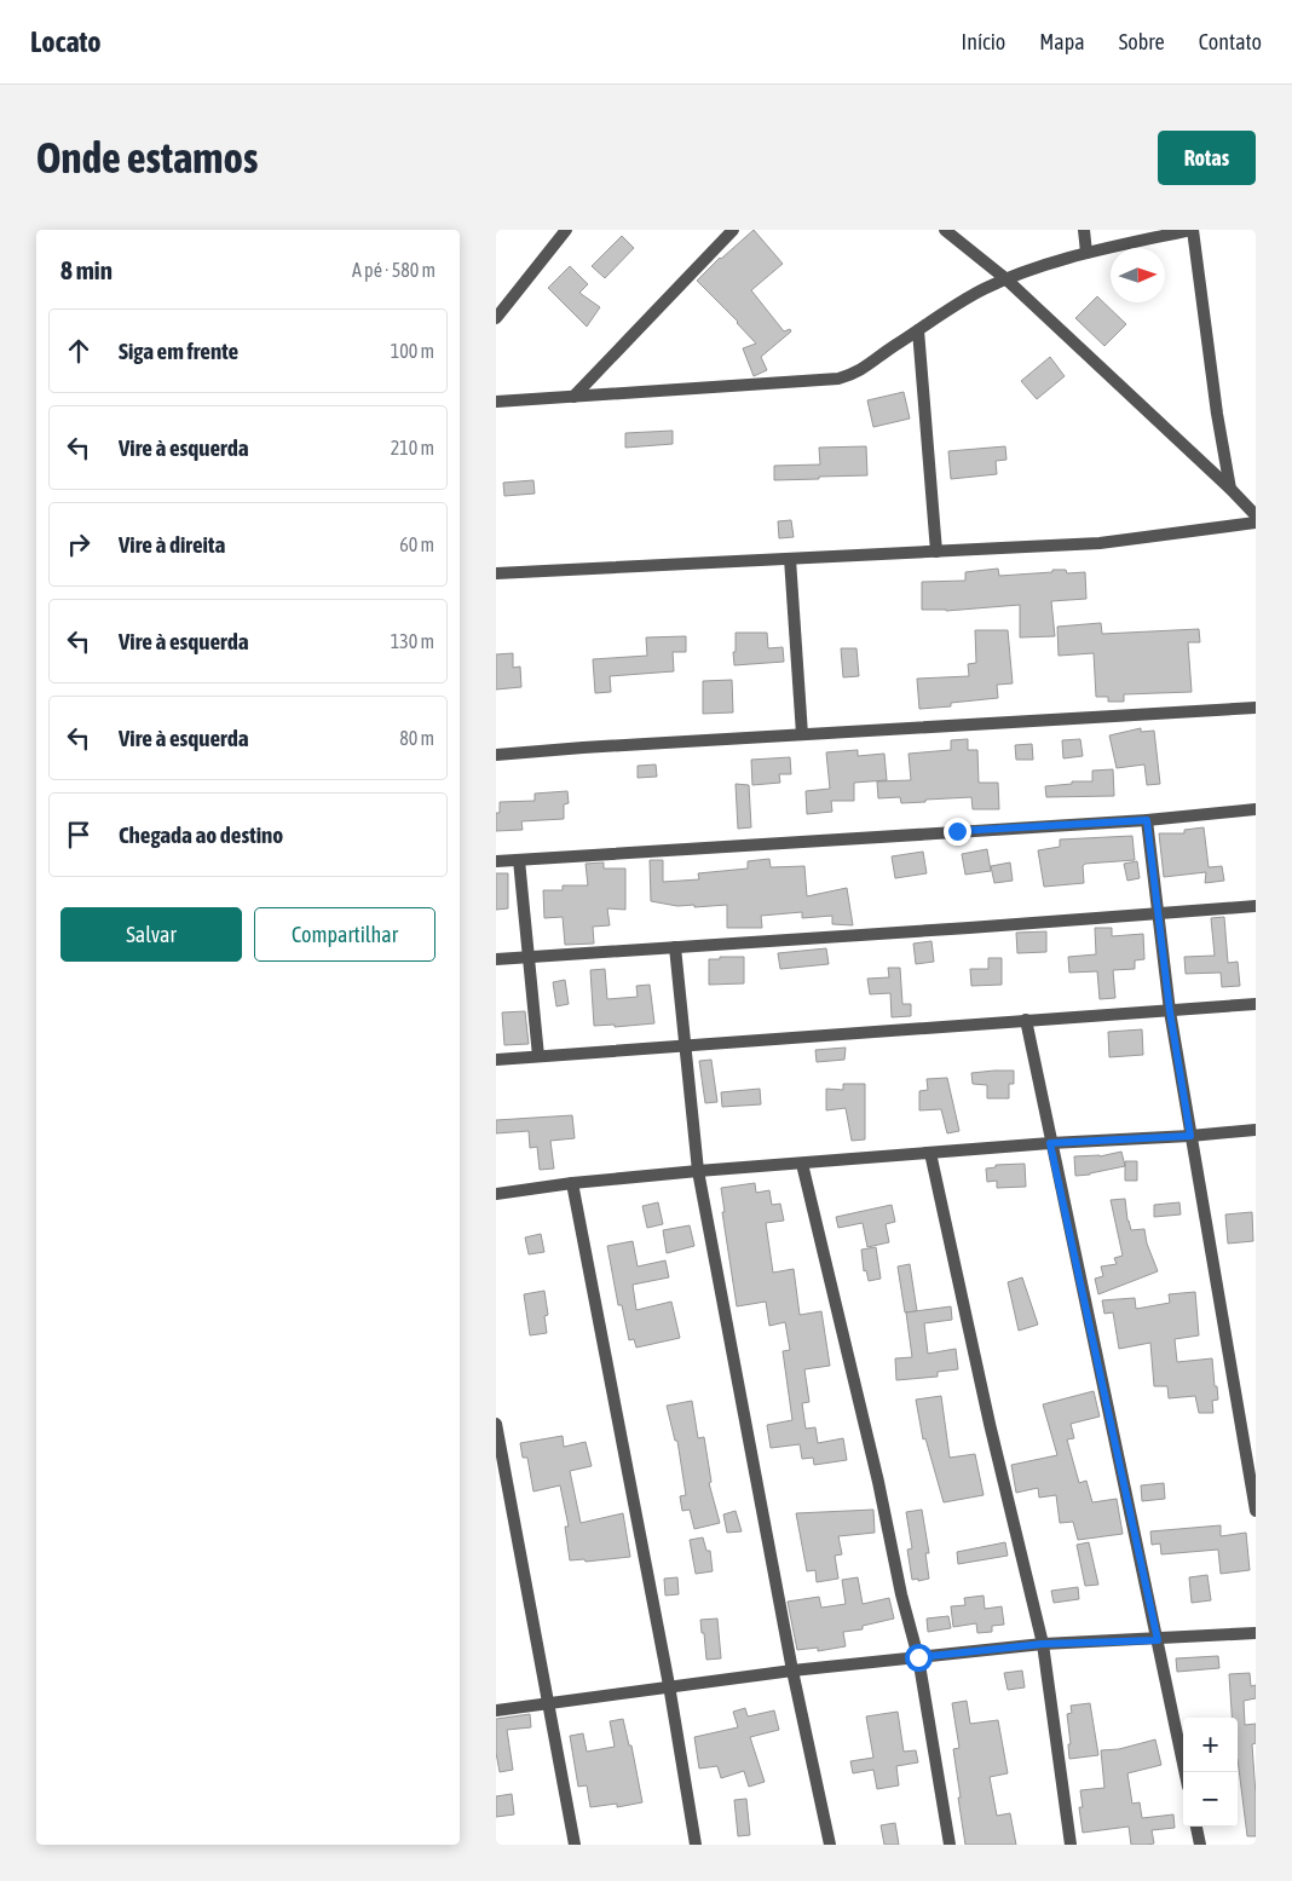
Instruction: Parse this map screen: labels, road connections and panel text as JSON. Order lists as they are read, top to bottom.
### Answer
{
  "north": "right",
  "page": {
    "header": "Locato",
    "nav": [
      "Início",
      "Mapa",
      "Sobre",
      "Contato"
    ],
    "buttons": [
      "Rotas",
      ["Salvar", "Compartilhar"]
    ],
    "title": "Onde estamos",
    "heading": ["8 min", "A pé · 580 m"],
    "list": [
      ["Siga em frente", "100 m"],
      ["Vire à esquerda", "210 m"],
      ["Vire à direita", "60 m"],
      ["Vire à esquerda", "130 m"],
      ["Vire à esquerda", "80 m"],
      "Chegada ao destino"
    ],
    "map_buttons": ["+", "−"]
  }
}
